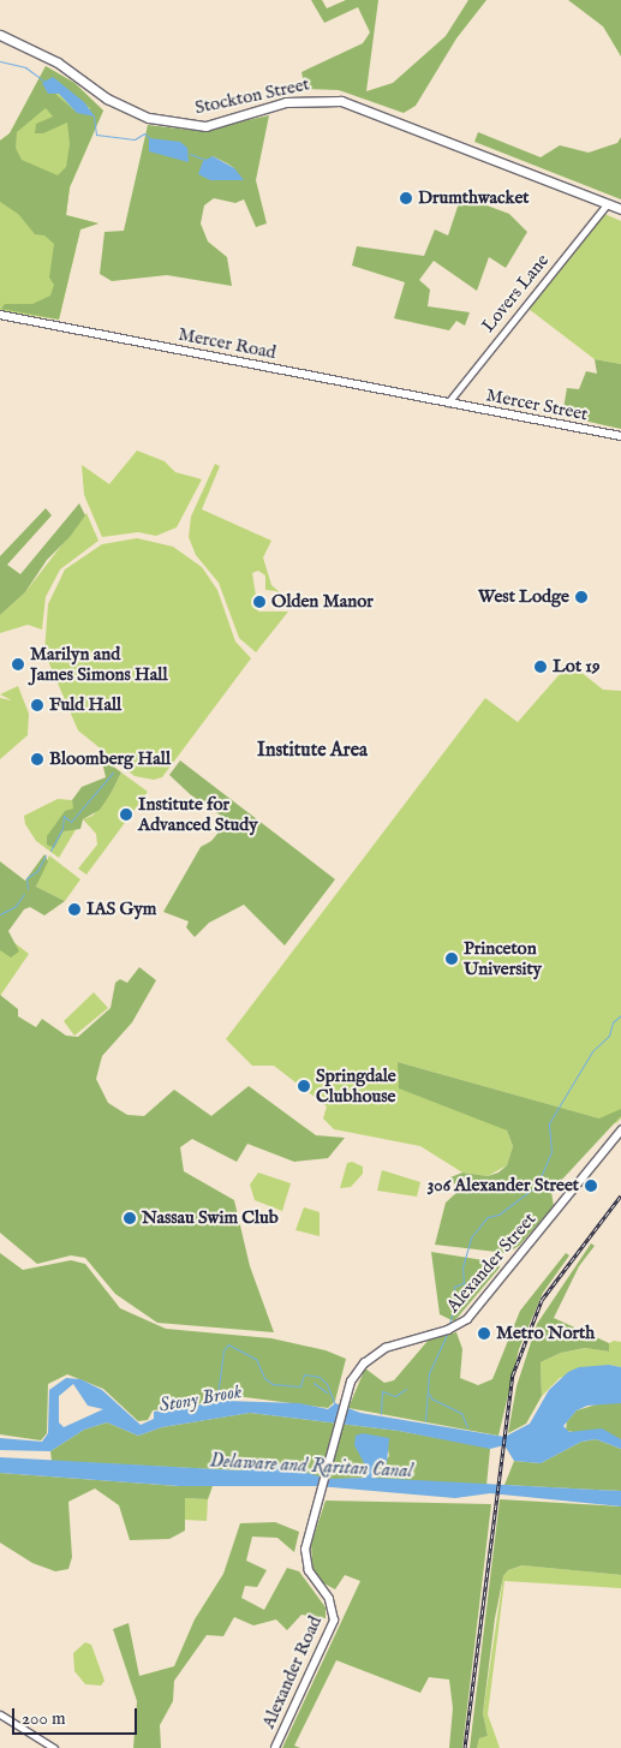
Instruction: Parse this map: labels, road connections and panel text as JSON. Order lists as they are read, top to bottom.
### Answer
{
  "streets": {
    "highway": ["Stockton Street"],
    "main road": [
      "Mercer Road",
      "Mercer Street",
      "Alexander Street",
      "Alexander Road"
    ],
    "street": ["Lovers Lane"]
  },
  "crossings": [
    ["Stockton Street", "Lovers Lane"],
    ["Lovers Lane", "Mercer Road"],
    ["Lovers Lane", "Mercer Street"],
    ["Mercer Road", "Mercer Street"],
    ["Alexander Street", "Alexander Road"]
  ],
  "districts": ["Institute Area"],
  "water": ["Stony Brook", "Delaware and Raritan Canal"],
  "places": [
    "Drumthwacket",
    "West Lodge",
    "Olden Manor",
    "Marilyn and James Simons Hall",
    "Lot 19",
    "Fuld Hall",
    "Bloomberg Hall",
    "Institute for Advanced Study",
    "IAS Gym",
    "Princeton University",
    "Springdale Clubhouse",
    "306 Alexander Street",
    "Nassau Swim Club",
    "Metro North"
  ],
  "scale_bar": "200 m"
}
